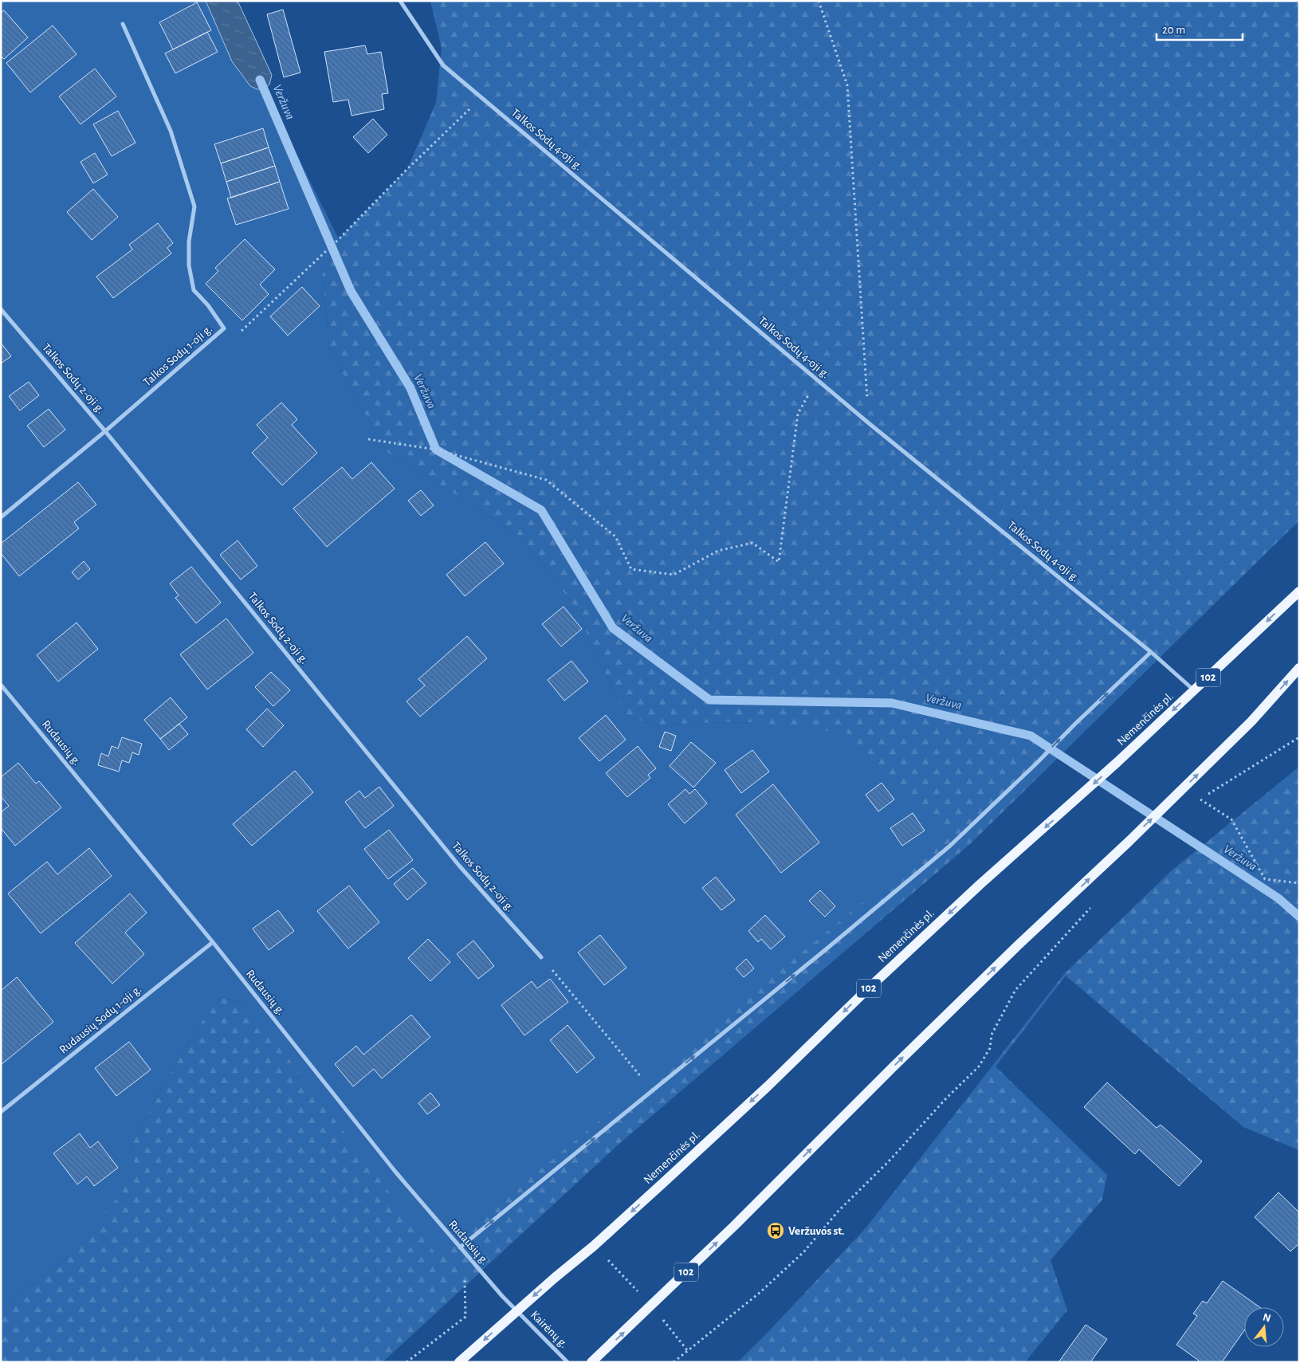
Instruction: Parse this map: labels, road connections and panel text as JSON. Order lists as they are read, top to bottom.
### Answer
{
  "streets": {
    "main road": ["102", "Nemenčinės pl."],
    "street": [
      "Talkos Sodų 4-oji g.",
      "Talkos Sodų 1-oji g.",
      "Talkos Sodų 2-oji g.",
      "Rudausių g.",
      "Rudausių Sodų 1-oji g.",
      "Kairėnų g."
    ]
  },
  "crossings": [
    ["Talkos Sodų 4-oji g.", "Nemenčinės pl."],
    ["Talkos Sodų 1-oji g.", "Talkos Sodų 2-oji g."],
    ["Nemenčinės pl.", "Rudausių g."],
    ["Nemenčinės pl.", "Kairėnų g."],
    ["Rudausių g.", "Rudausių Sodų 1-oji g."],
    ["Rudausių g.", "Kairėnų g."]
  ],
  "water": ["Veržuva"],
  "places": {
    "bus stop": ["Veržuvos st."]
  },
  "scale_bar": "20 m",
  "north": "top"
}
